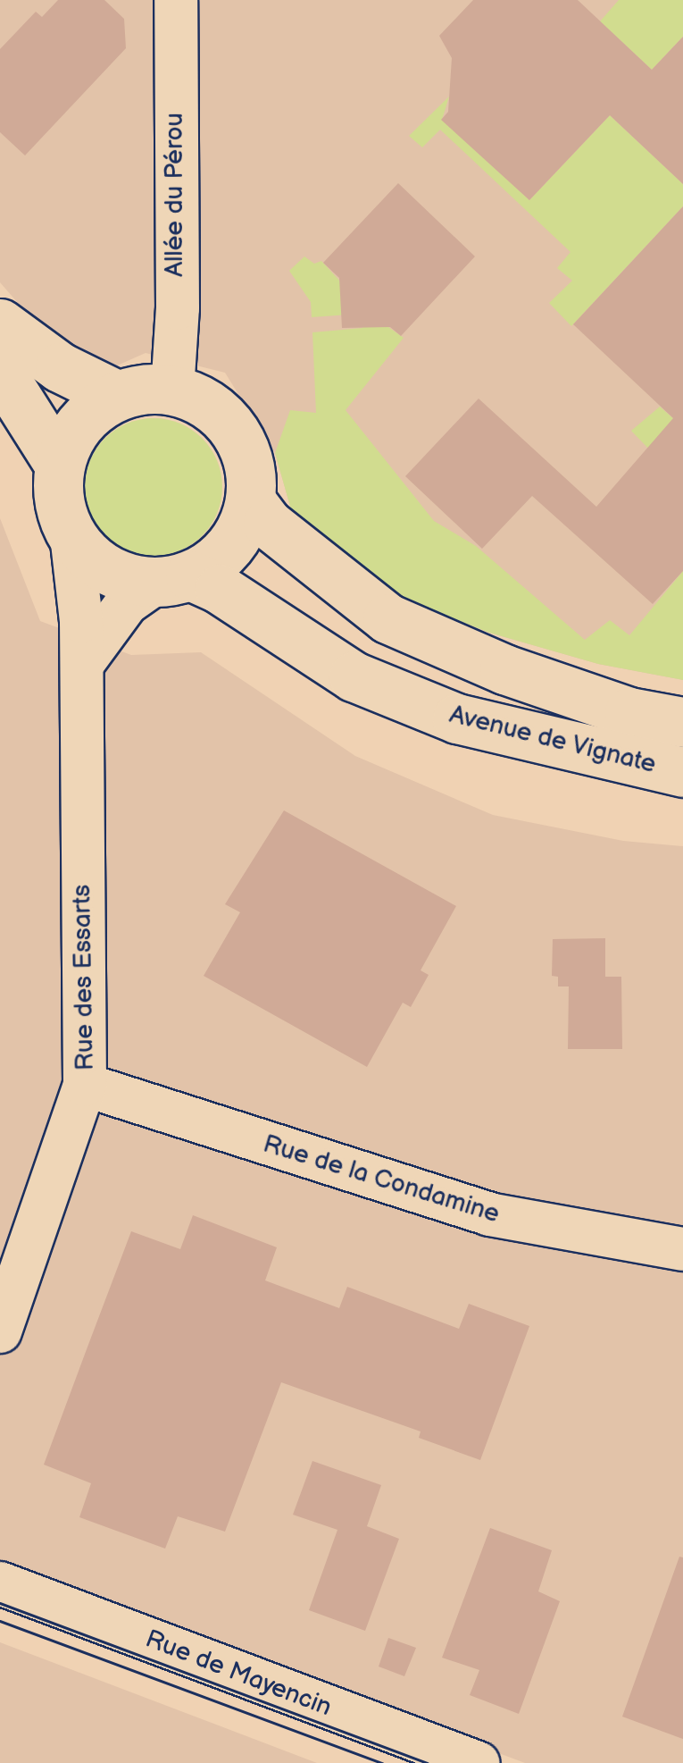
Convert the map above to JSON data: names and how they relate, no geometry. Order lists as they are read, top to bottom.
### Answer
{
  "streets": {
    "street": [
      "Allée du Pérou",
      "Avenue de Vignate",
      "Rue des Essarts",
      "Rue de la Condamine",
      "Rue de Mayencin"
    ]
  },
  "crossings": [
    ["Allée du Pérou", "Avenue de Vignate"],
    ["Allée du Pérou", "Rue des Essarts"],
    ["Avenue de Vignate", "Rue des Essarts"],
    ["Rue des Essarts", "Rue de la Condamine"]
  ]
}
